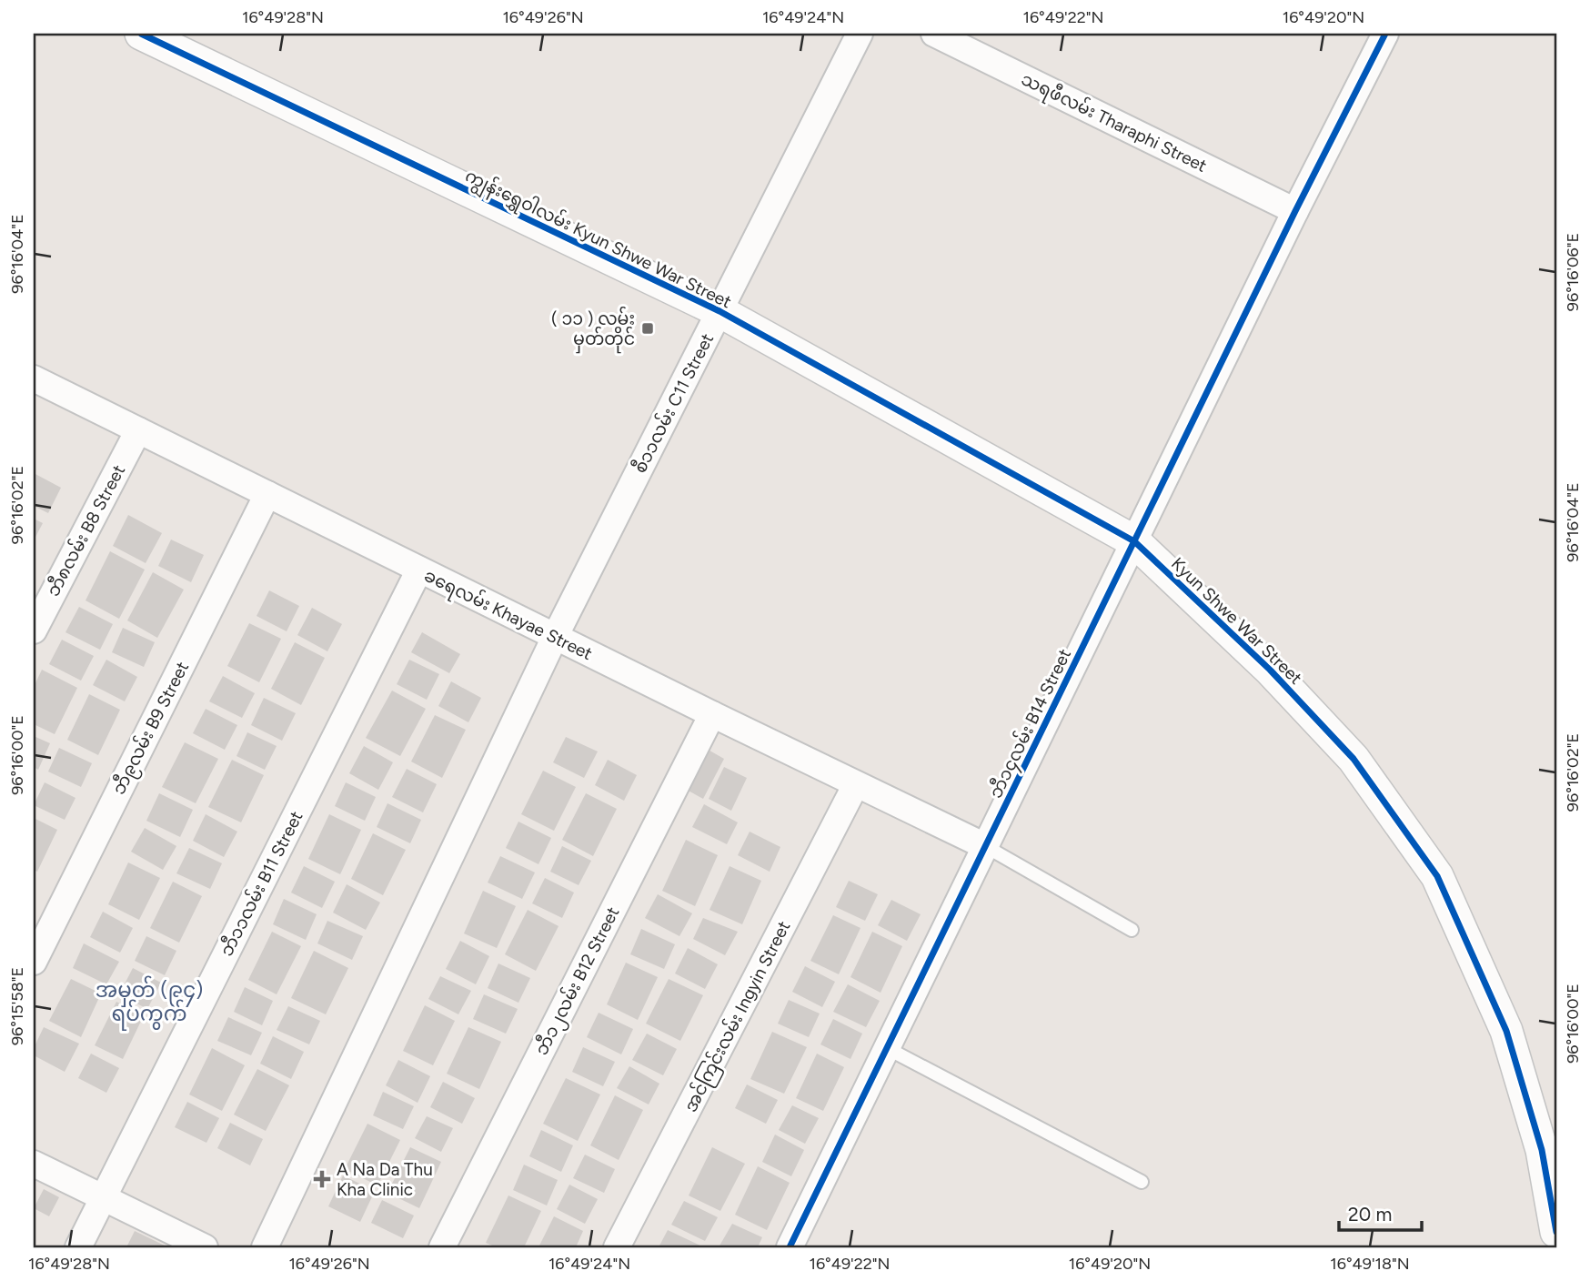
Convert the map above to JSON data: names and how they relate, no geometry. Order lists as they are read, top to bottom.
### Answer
{
  "streets": {
    "street": [
      "သရဖီလမ်း Tharaphi Street",
      "ကျွန်းရွှေဝါလမ်း Kyun Shwe War Street",
      "စီ၁၁လမ်း C11 Street",
      "ဘီ၈လမ်း B8 Street",
      "ခရေလမ်း Khayae Street",
      "Kyun Shwe War Street",
      "ဘီ၁၄လမ်း B14 Street",
      "ဘီ၉လမ်း B9 Street",
      "ဘီ၁၁လမ်း B11 Street",
      "ဘီ၁၂လမ်း B12 Street",
      "အင်ကြင်းလမ်း Ingyin Street"
    ]
  },
  "crossings": [
    ["သရဖီလမ်း Tharaphi Street", "ဘီ၁၄လမ်း B14 Street"],
    ["ကျွန်းရွှေဝါလမ်း Kyun Shwe War Street", "စီ၁၁လမ်း C11 Street"],
    ["ကျွန်းရွှေဝါလမ်း Kyun Shwe War Street", "Kyun Shwe War Street"],
    ["ကျွန်းရွှေဝါလမ်း Kyun Shwe War Street", "ဘီ၁၄လမ်း B14 Street"],
    ["စီ၁၁လမ်း C11 Street", "ခရေလမ်း Khayae Street"],
    ["ဘီ၈လမ်း B8 Street", "ခရေလမ်း Khayae Street"],
    ["ခရေလမ်း Khayae Street", "ဘီ၁၄လမ်း B14 Street"],
    ["ခရေလမ်း Khayae Street", "ဘီ၉လမ်း B9 Street"],
    ["ခရေလမ်း Khayae Street", "ဘီ၁၁လမ်း B11 Street"],
    ["ခရေလမ်း Khayae Street", "ဘီ၁၂လမ်း B12 Street"],
    ["ခရေလမ်း Khayae Street", "အင်ကြင်းလမ်း Ingyin Street"],
    ["Kyun Shwe War Street", "ဘီ၁၄လမ်း B14 Street"]
  ],
  "districts": ["အမှတ် (၉၄) ရပ်ကွက်"],
  "places": {
    "transit": ["( ၁၁ ) လမ်း မှတ်တိုင်"],
    "health": ["A Na Da Thu Kha Clinic"]
  },
  "scale_bar": "20 m",
  "coordinates": [
    "16°49'28\"N",
    "16°49'26\"N",
    "16°49'24\"N",
    "16°49'22\"N",
    "16°49'20\"N",
    "96°16'04\"E",
    "96°16'06\"E",
    "96°16'02\"E",
    "96°16'00\"E",
    "96°15'58\"E",
    "16°49'18\"N"
  ]
}
